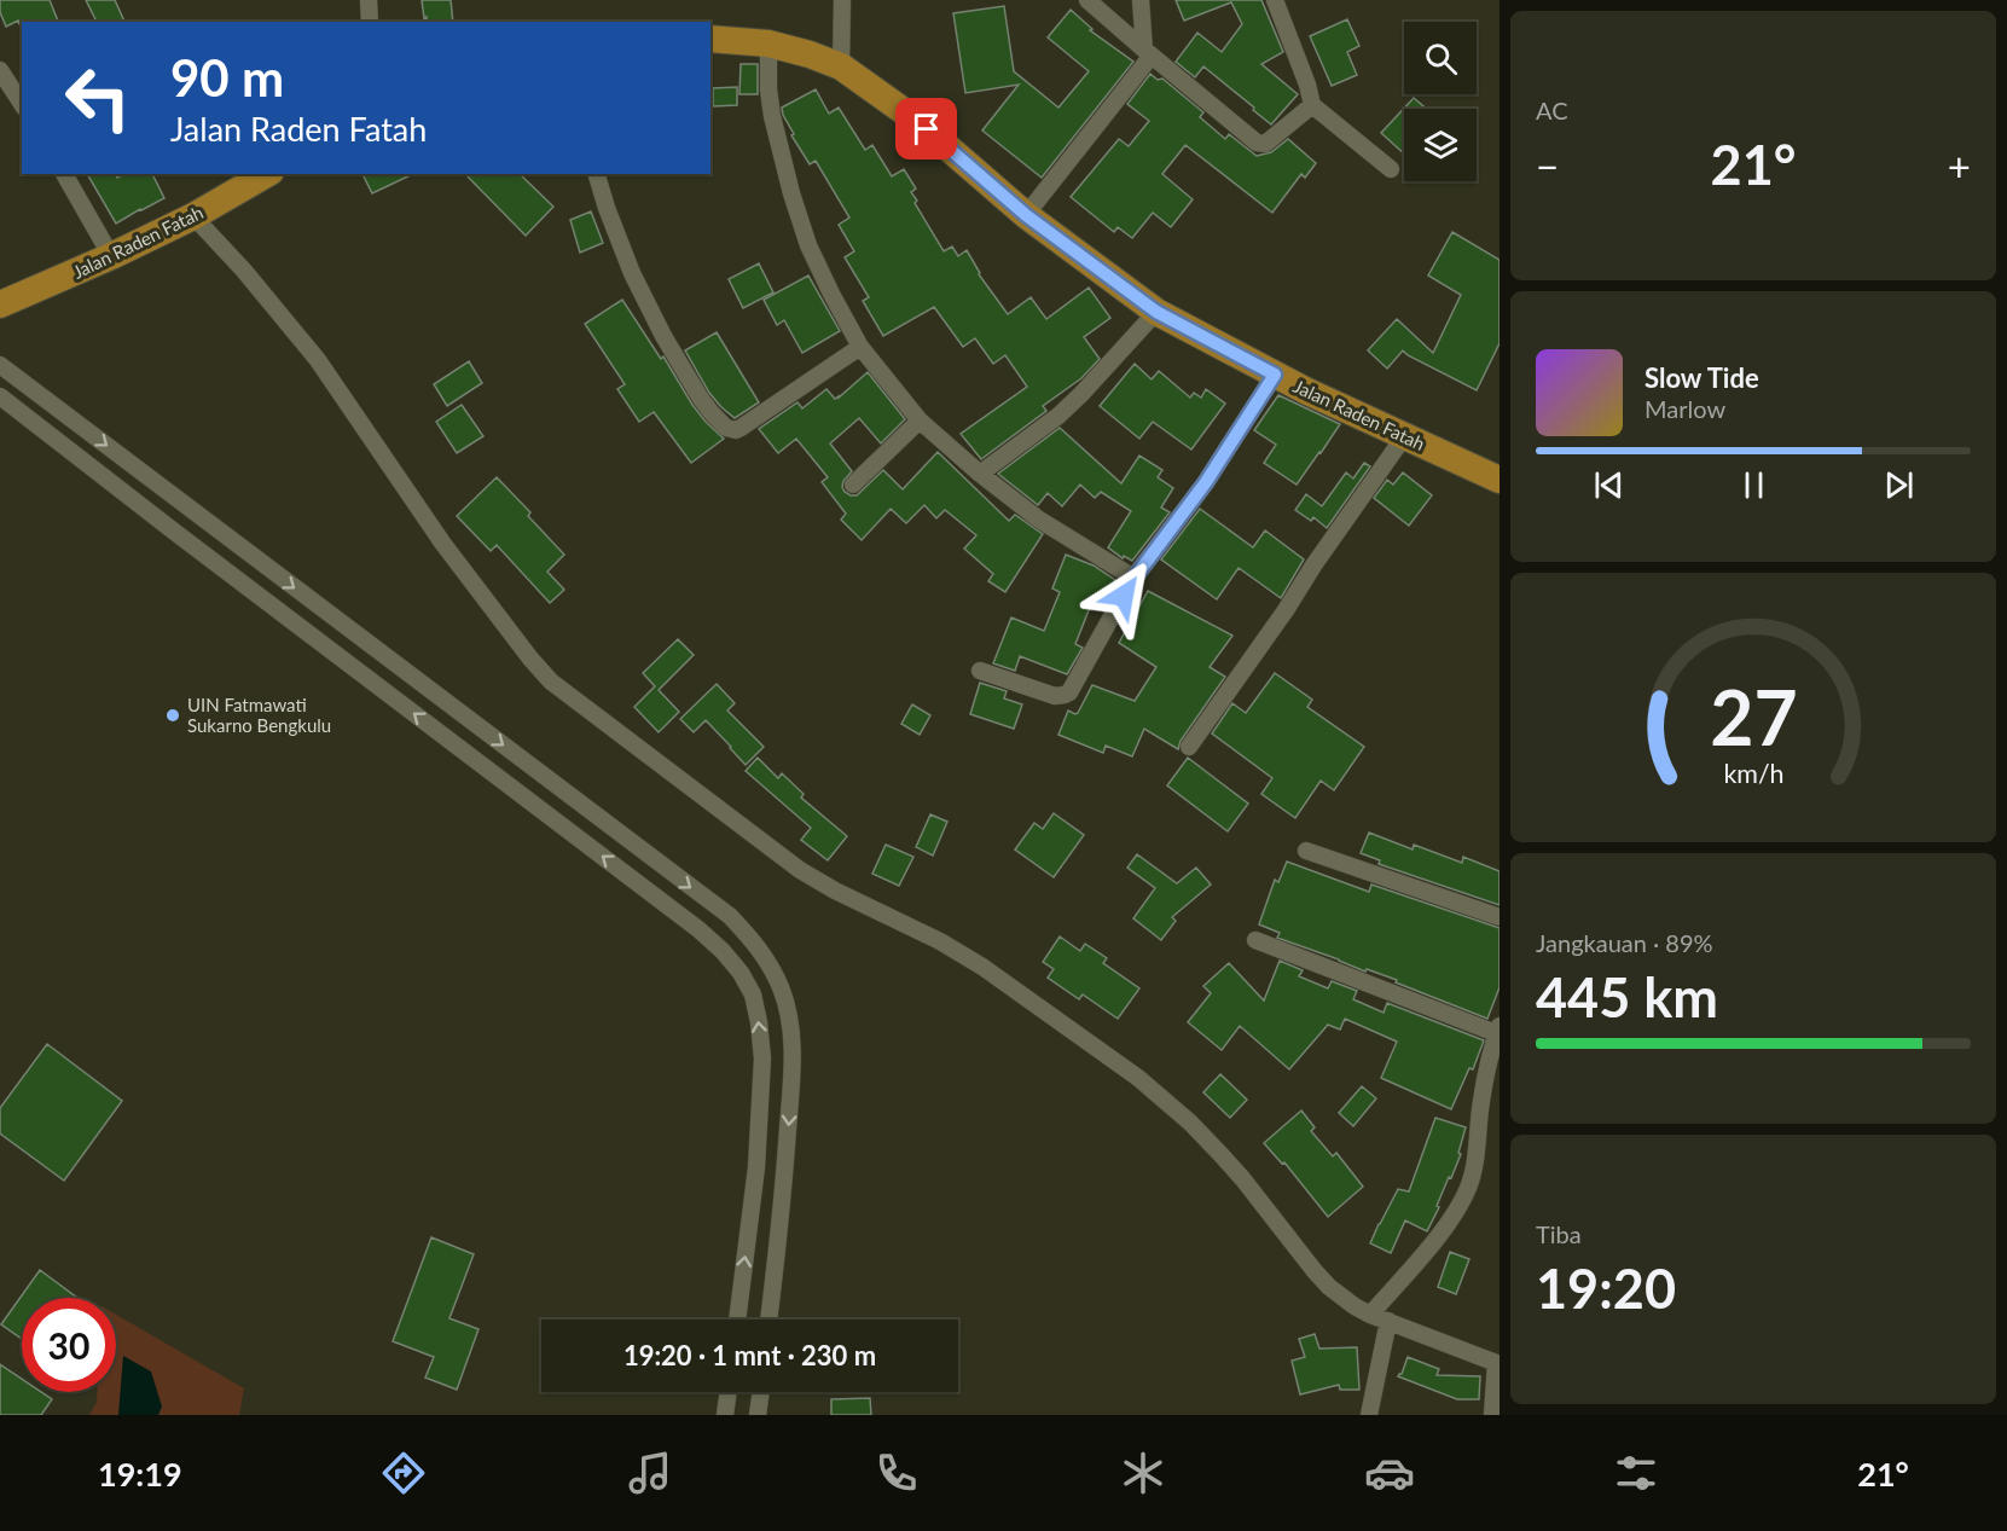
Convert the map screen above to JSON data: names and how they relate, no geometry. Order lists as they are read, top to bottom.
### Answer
{
  "streets": {
    "highway": ["Jalan Raden Fatah"]
  },
  "places": ["UIN Fatmawati Sukarno Bengkulu"],
  "page": {
    "tile": [
      "AC",
      ["Jangkauan · 89%", "445 km"],
      ["Tiba", "19:20"]
    ],
    "turn": ["90 m", "Jalan Raden Fatah"],
    "heat": ["−", "21°", "+"],
    "song": ["Slow Tide", "Marlow"],
    "limit": "30",
    "trip": "19:20 · 1 mnt · 230 m",
    "tabs": ["19:19", "21°"],
    "gauge": ["27", "km/h"]
  }
}
